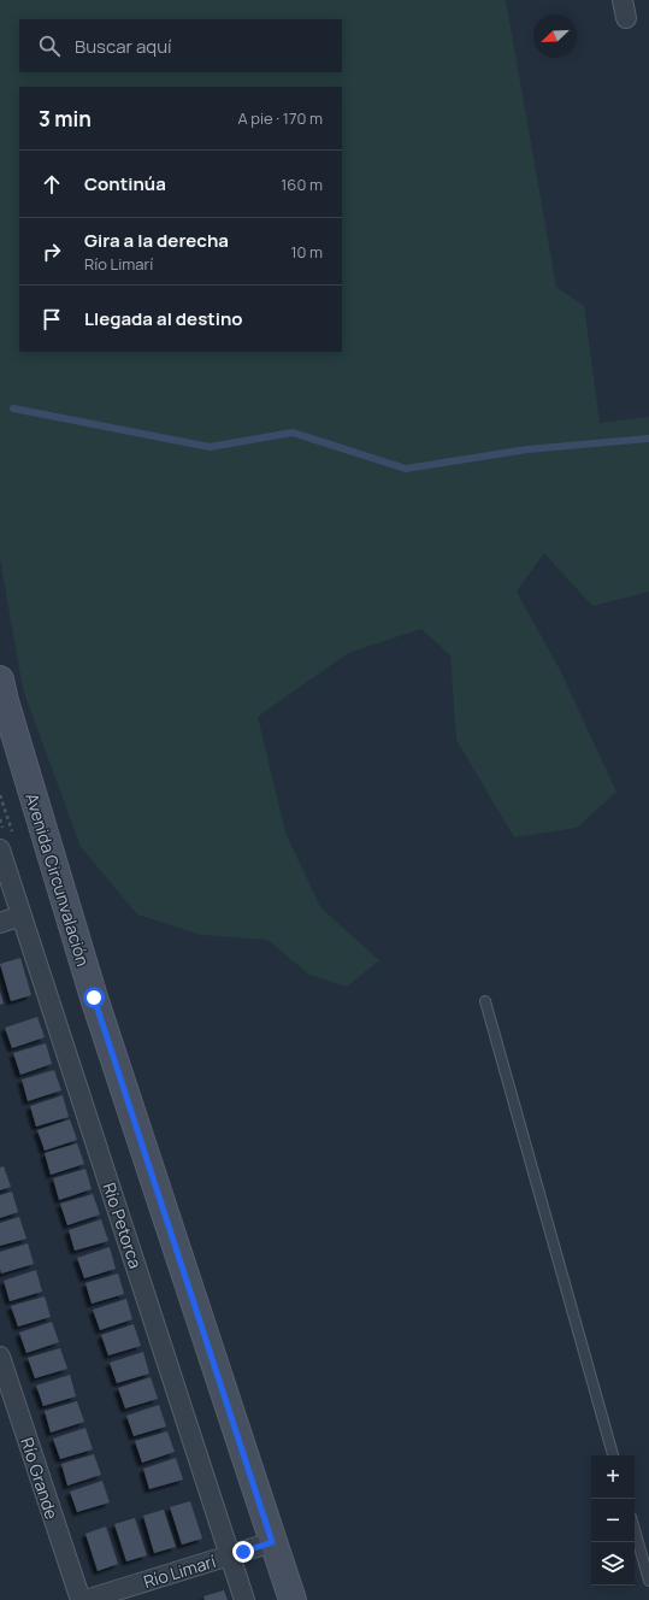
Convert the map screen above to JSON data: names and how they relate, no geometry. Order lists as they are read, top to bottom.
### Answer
{
  "streets": {
    "main road": ["Avenida Circunvalación"],
    "street": ["Río Petorca", "Río Grande", "Río Limarí"]
  },
  "crossings": [
    ["Avenida Circunvalación", "Río Limarí"],
    ["Río Petorca", "Río Limarí"]
  ],
  "north": "bottom left",
  "page": {
    "search": "Buscar aquí",
    "heading": ["3 min", "A pie · 170 m"],
    "list": [
      ["Continúa", "160 m"],
      ["Gira a la derecha", "Río Limarí", "10 m"],
      "Llegada al destino"
    ],
    "map_buttons": ["+", "−"]
  }
}
